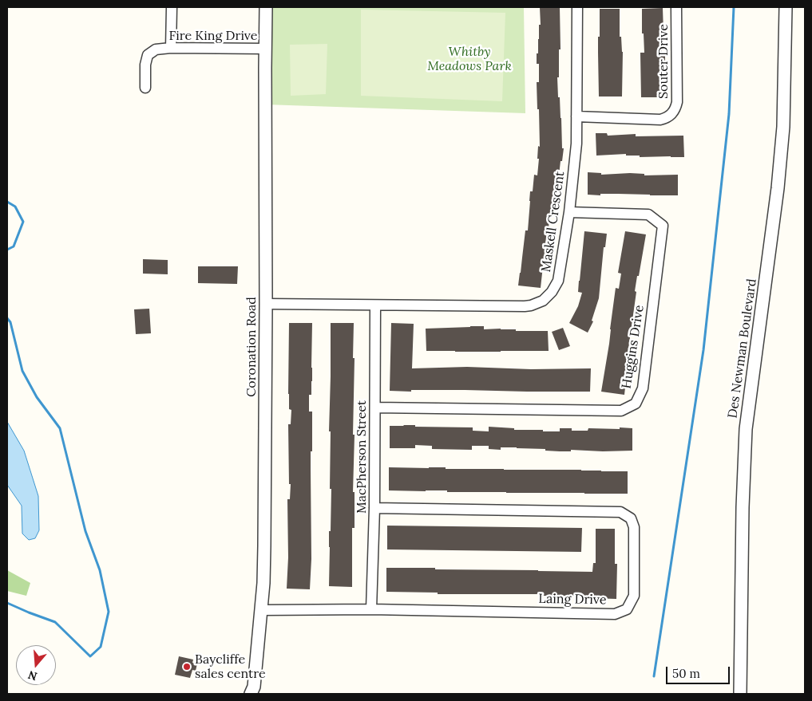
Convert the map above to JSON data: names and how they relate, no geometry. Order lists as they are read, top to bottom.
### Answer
{
  "streets": {
    "street": [
      "Fire King Drive",
      "Souter Drive",
      "Maskell Crescent",
      "Coronation Road",
      "Huggins Drive",
      "Des Newman Boulevard",
      "MacPherson Street",
      "Laing Drive"
    ]
  },
  "crossings": [
    ["Fire King Drive", "Coronation Road"],
    ["Souter Drive", "Maskell Crescent"],
    ["Maskell Crescent", "Coronation Road"],
    ["Maskell Crescent", "Huggins Drive"],
    ["Maskell Crescent", "MacPherson Street"],
    ["Coronation Road", "Laing Drive"],
    ["Huggins Drive", "MacPherson Street"],
    ["MacPherson Street", "Laing Drive"]
  ],
  "parks": ["Whitby Meadows Park"],
  "places": ["Baycliffe sales centre"],
  "scale_bar": "50 m",
  "north": "bottom"
}
